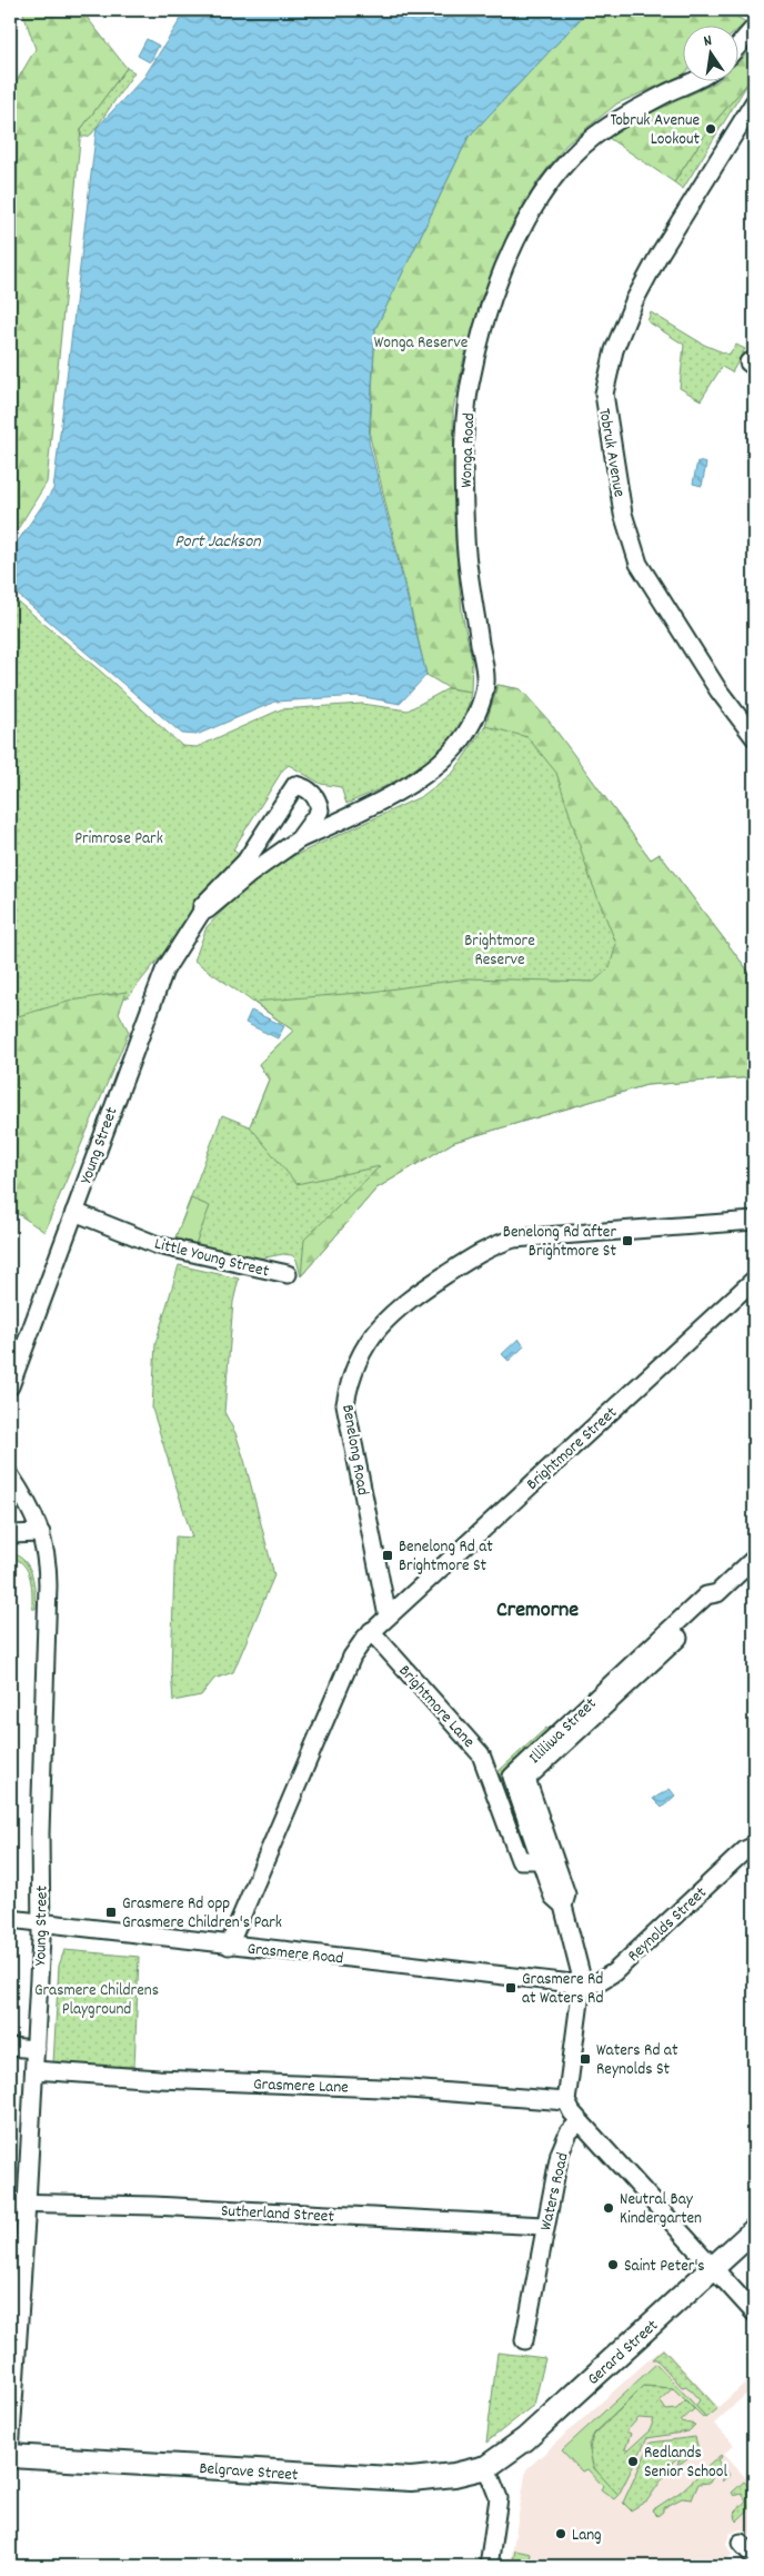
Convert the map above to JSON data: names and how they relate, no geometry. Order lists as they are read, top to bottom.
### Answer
{
  "streets": {
    "main road": ["Gerard Street", "Belgrave Street"],
    "street": [
      "Wonga Road",
      "Tobruk Avenue",
      "Young Street",
      "Little Young Street",
      "Brightmore Street",
      "Benelong Road",
      "Brightmore Lane",
      "Illiliwa Street",
      "Reynolds Street",
      "Grasmere Road",
      "Grasmere Lane",
      "Waters Road",
      "Sutherland Street"
    ]
  },
  "crossings": [
    ["Wonga Road", "Young Street"],
    ["Young Street", "Little Young Street"],
    ["Young Street", "Grasmere Road"],
    ["Young Street", "Grasmere Lane"],
    ["Young Street", "Sutherland Street"],
    ["Young Street", "Belgrave Street"],
    ["Brightmore Street", "Benelong Road"],
    ["Brightmore Lane", "Illiliwa Street"],
    ["Illiliwa Street", "Reynolds Street"],
    ["Illiliwa Street", "Grasmere Road"],
    ["Reynolds Street", "Grasmere Road"],
    ["Waters Road", "Sutherland Street"],
    ["Gerard Street", "Belgrave Street"]
  ],
  "districts": ["Cremorne"],
  "water": ["Port Jackson"],
  "parks": [
    "Wonga Reserve",
    "Primrose Park",
    "Brightmore Reserve",
    "Grasmere Childrens Playground"
  ],
  "places": {
    "other": [
      "Tobruk Avenue Lookout",
      "Neutral Bay Kindergarten",
      "Saint Peter's",
      "Redlands Senior School",
      "Lang"
    ],
    "transit": [
      "Benelong Rd after Brightmore St",
      "Benelong Rd at Brightmore St",
      "Grasmere Rd opp Grasmere Children's Park",
      "Grasmere Rd at Waters Rd",
      "Waters Rd at Reynolds St"
    ]
  },
  "north": "top"
}
